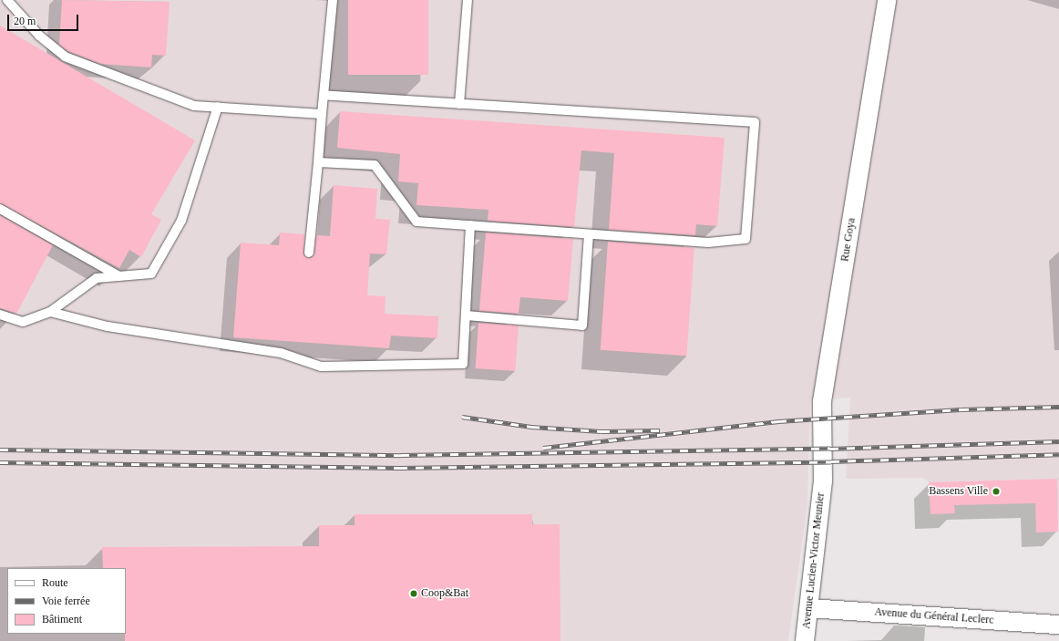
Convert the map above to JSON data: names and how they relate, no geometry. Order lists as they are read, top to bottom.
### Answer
{
  "streets": {
    "street": ["Rue Goya", "Avenue Lucien-Victor Meunier", "Avenue du Général Leclerc"]
  },
  "crossings": [
    ["Rue Goya", "Avenue Lucien-Victor Meunier"],
    ["Avenue Lucien-Victor Meunier", "Avenue du Général Leclerc"]
  ],
  "places": ["Bassens Ville", "Coop&Bat"],
  "legend": ["Route", "Voie ferrée", "Bâtiment"],
  "scale_bar": "20 m"
}
